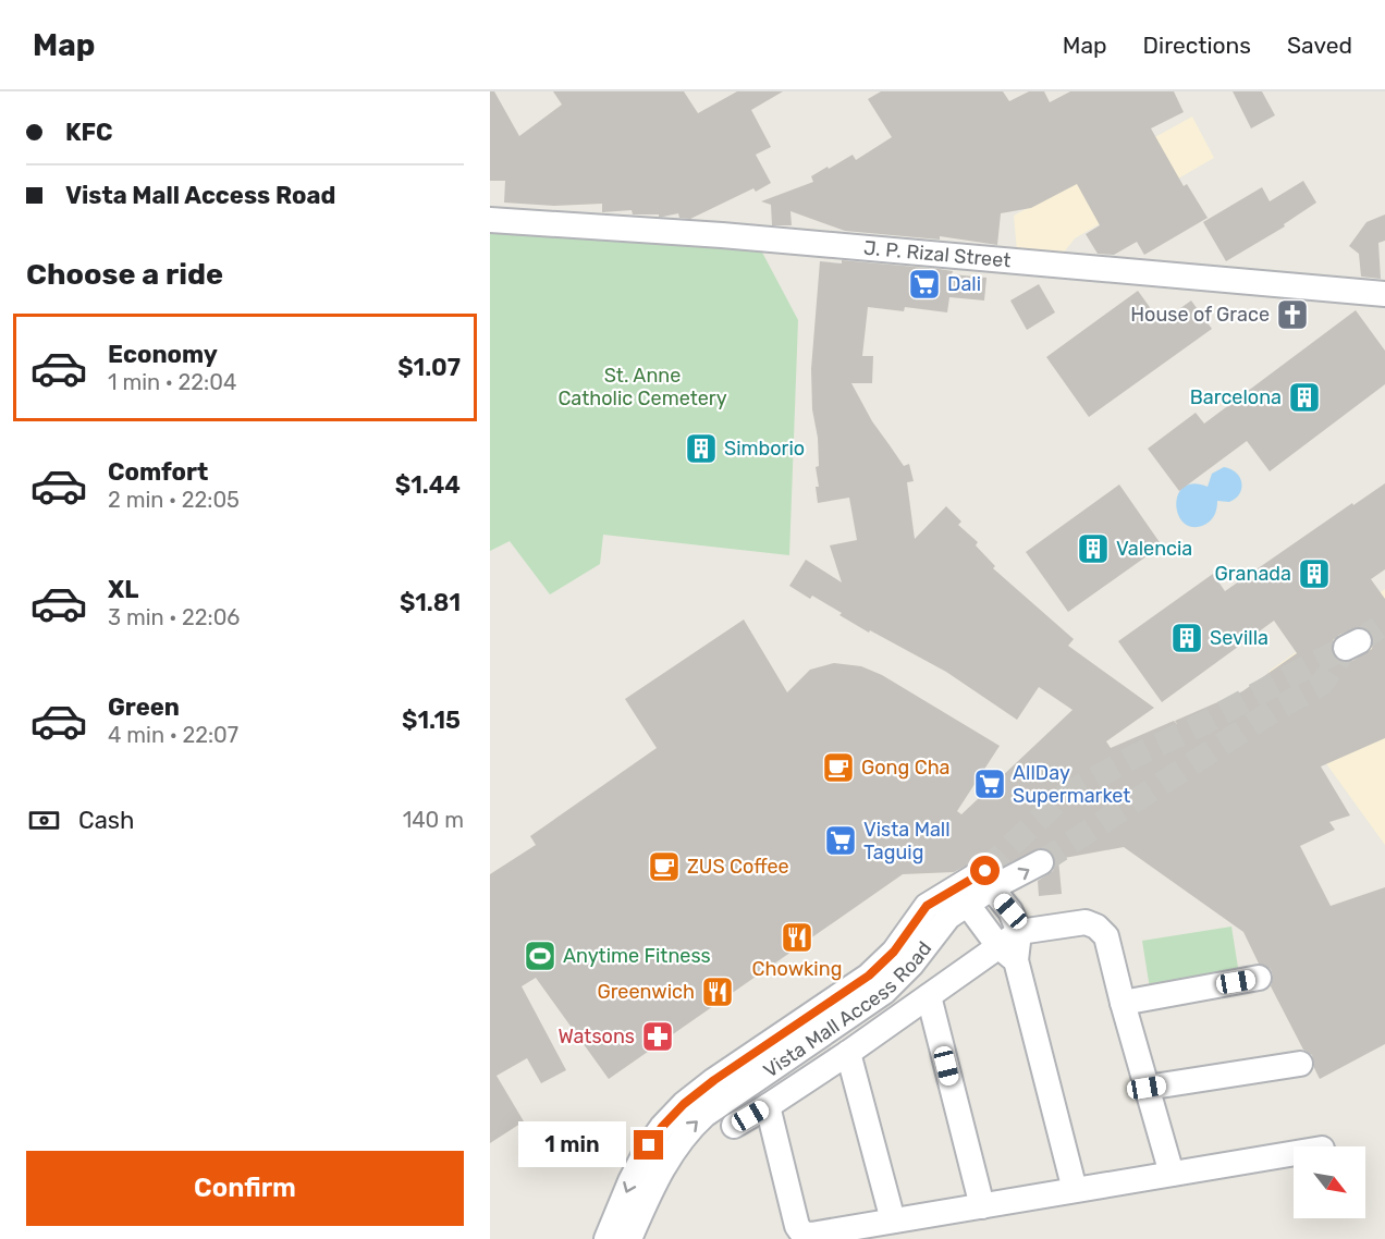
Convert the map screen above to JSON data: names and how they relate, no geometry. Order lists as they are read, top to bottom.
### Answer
{
  "streets": {
    "street": ["J. P. Rizal Street", "Vista Mall Access Road"]
  },
  "parks": ["St. Anne Catholic Cemetery"],
  "places": {
    "supermarket": ["Dali", "AllDay Supermarket", "Vista Mall Taguig"],
    "church": ["House of Grace"],
    "building": [
      "Barcelona",
      "Simborio",
      "Valencia",
      "Granada",
      "Sevilla"
    ],
    "cafe": ["Gong Cha", "ZUS Coffee"],
    "restaurant": ["Chowking", "Greenwich"],
    "sports": ["Anytime Fitness"],
    "pharmacy": ["Watsons"]
  },
  "north": "bottom right",
  "page": {
    "header": "Map",
    "nav": ["Map", "Directions", "Saved"],
    "banner": ["KFC", "Vista Mall Access Road"],
    "heading": "Choose a ride",
    "list": [
      {
        "name": "Economy",
        "note": "1 min · 22:04",
        "value": "$1.07"
      },
      {
        "name": "Comfort",
        "note": "2 min · 22:05",
        "value": "$1.44"
      },
      {
        "name": "XL",
        "note": "3 min · 22:06",
        "value": "$1.81"
      },
      {
        "name": "Green",
        "note": "4 min · 22:07",
        "value": "$1.15"
      }
    ],
    "pay": ["Cash", "140 m"],
    "bubble": "1 min",
    "buttons": "Confirm"
  }
}
